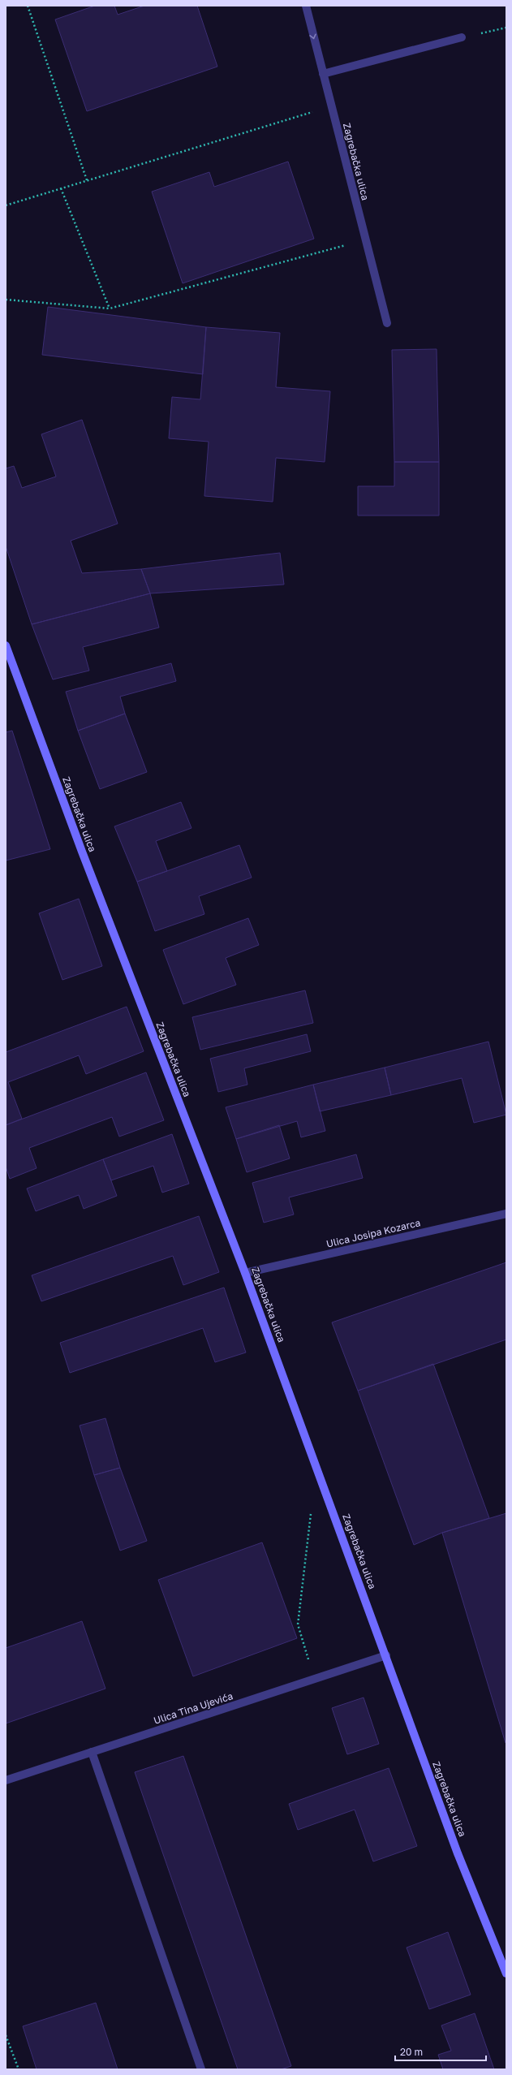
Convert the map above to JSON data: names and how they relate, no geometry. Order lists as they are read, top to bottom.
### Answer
{
  "streets": {
    "street": ["Zagrebačka ulica", "Ulica Josipa Kozarca", "Ulica Tina Ujevića"]
  },
  "crossings": [
    ["Zagrebačka ulica", "Ulica Josipa Kozarca"],
    ["Zagrebačka ulica", "Ulica Tina Ujevića"]
  ],
  "scale_bar": "20 m"
}
